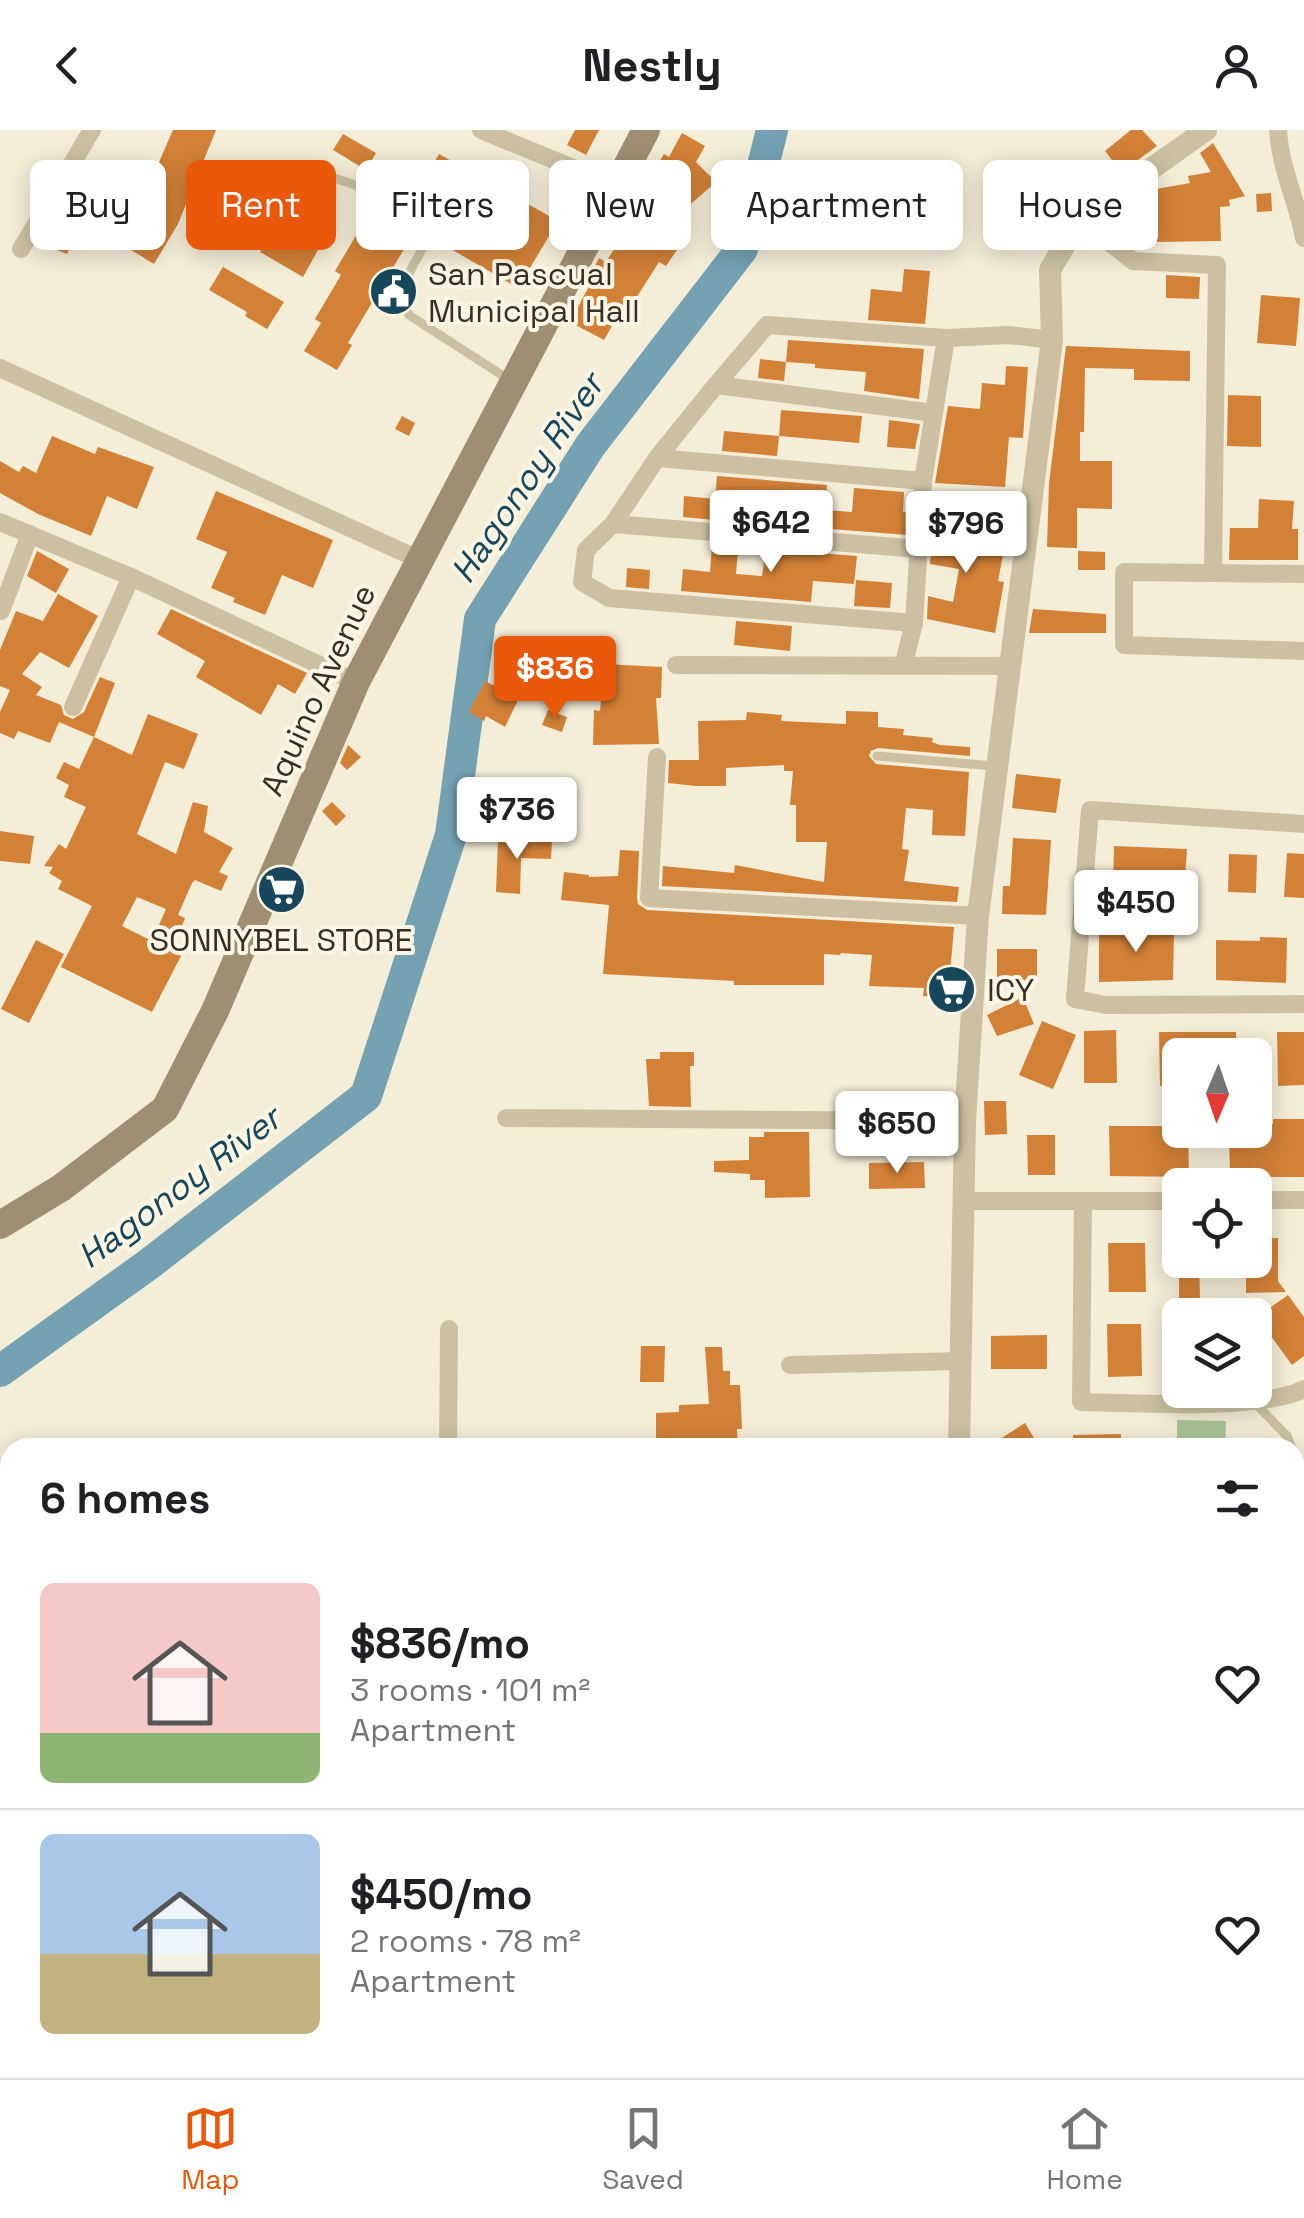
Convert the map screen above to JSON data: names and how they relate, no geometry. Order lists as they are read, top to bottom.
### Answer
{
  "streets": {
    "main road": ["Aquino Avenue"]
  },
  "water": ["Hagonoy River"],
  "places": {
    "public building": ["San Pascual Municipal Hall"],
    "supermarket": ["SONNYBEL STORE", "ICY"]
  },
  "north": "bottom",
  "page": {
    "header": "Nestly",
    "chip": [
      "Buy",
      "Rent",
      "Filters",
      "New",
      "Apartment",
      "House"
    ],
    "price": [
      "$642",
      "$796",
      "$836",
      "$736",
      "$450",
      "$650"
    ],
    "heading": "6 homes",
    "list": [
      {
        "name": "$836/mo",
        "note": "3 rooms · 101 m² · Apartment"
      },
      {
        "name": "$450/mo",
        "note": "2 rooms · 78 m² · Apartment"
      }
    ],
    "tabs": ["Map", "Saved", "Home"]
  }
}
